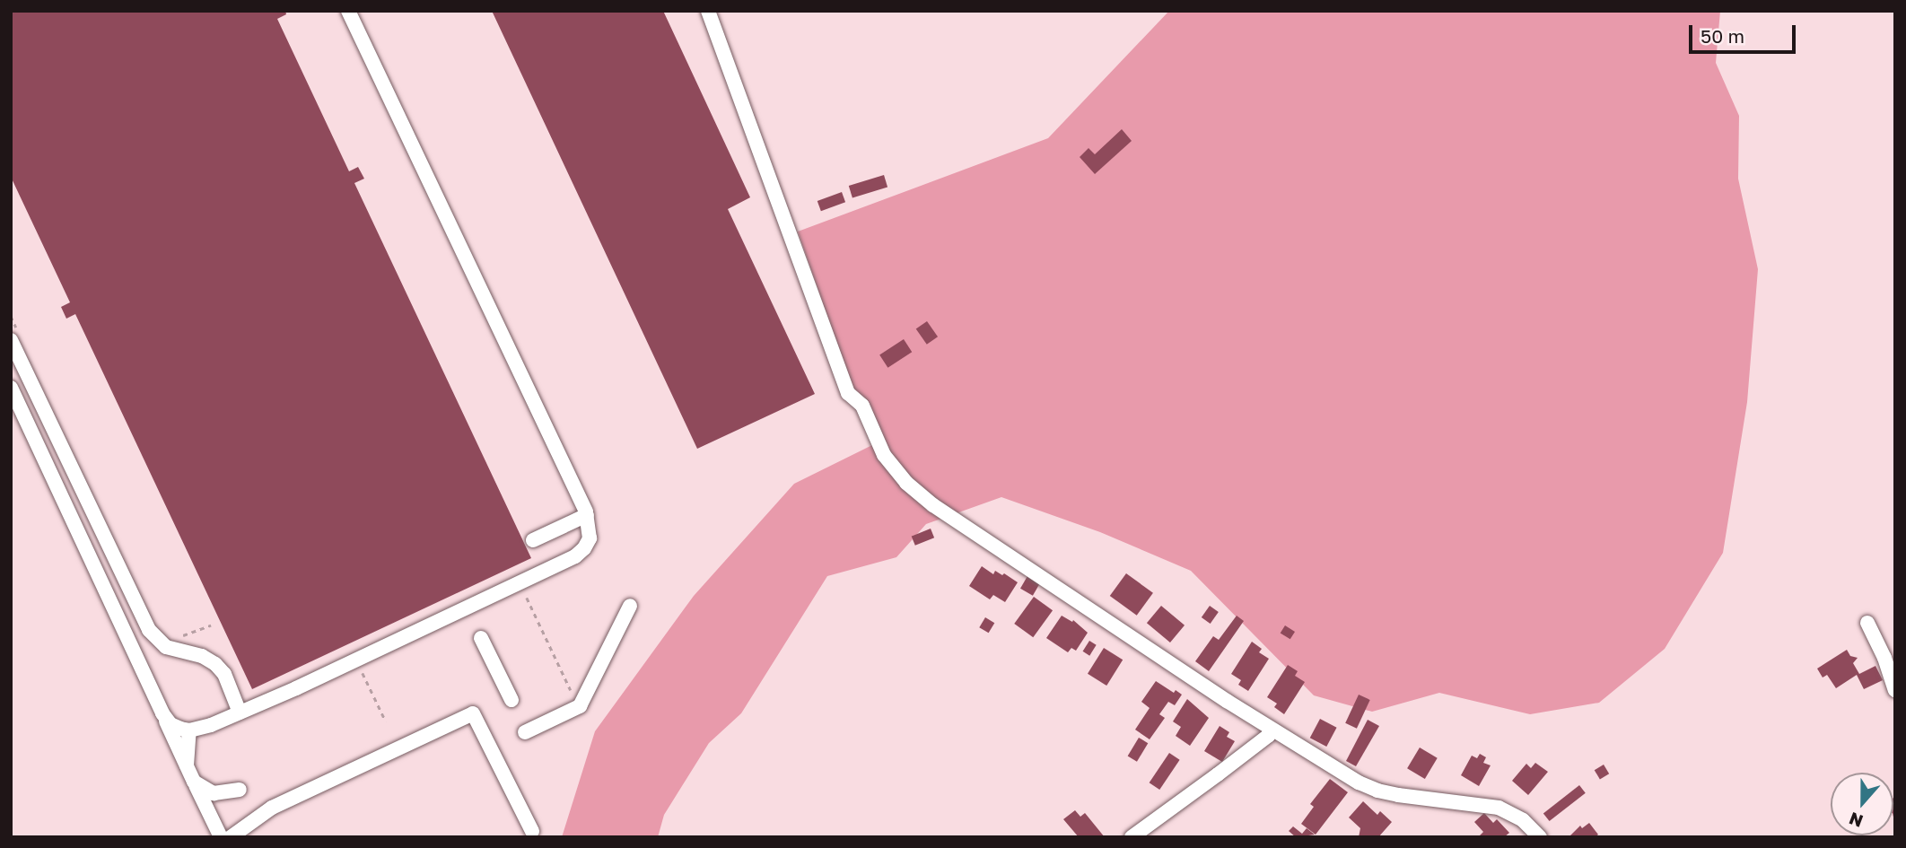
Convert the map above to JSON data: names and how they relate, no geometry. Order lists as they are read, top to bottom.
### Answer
{
  "scale_bar": "50 m",
  "north": "bottom"
}
